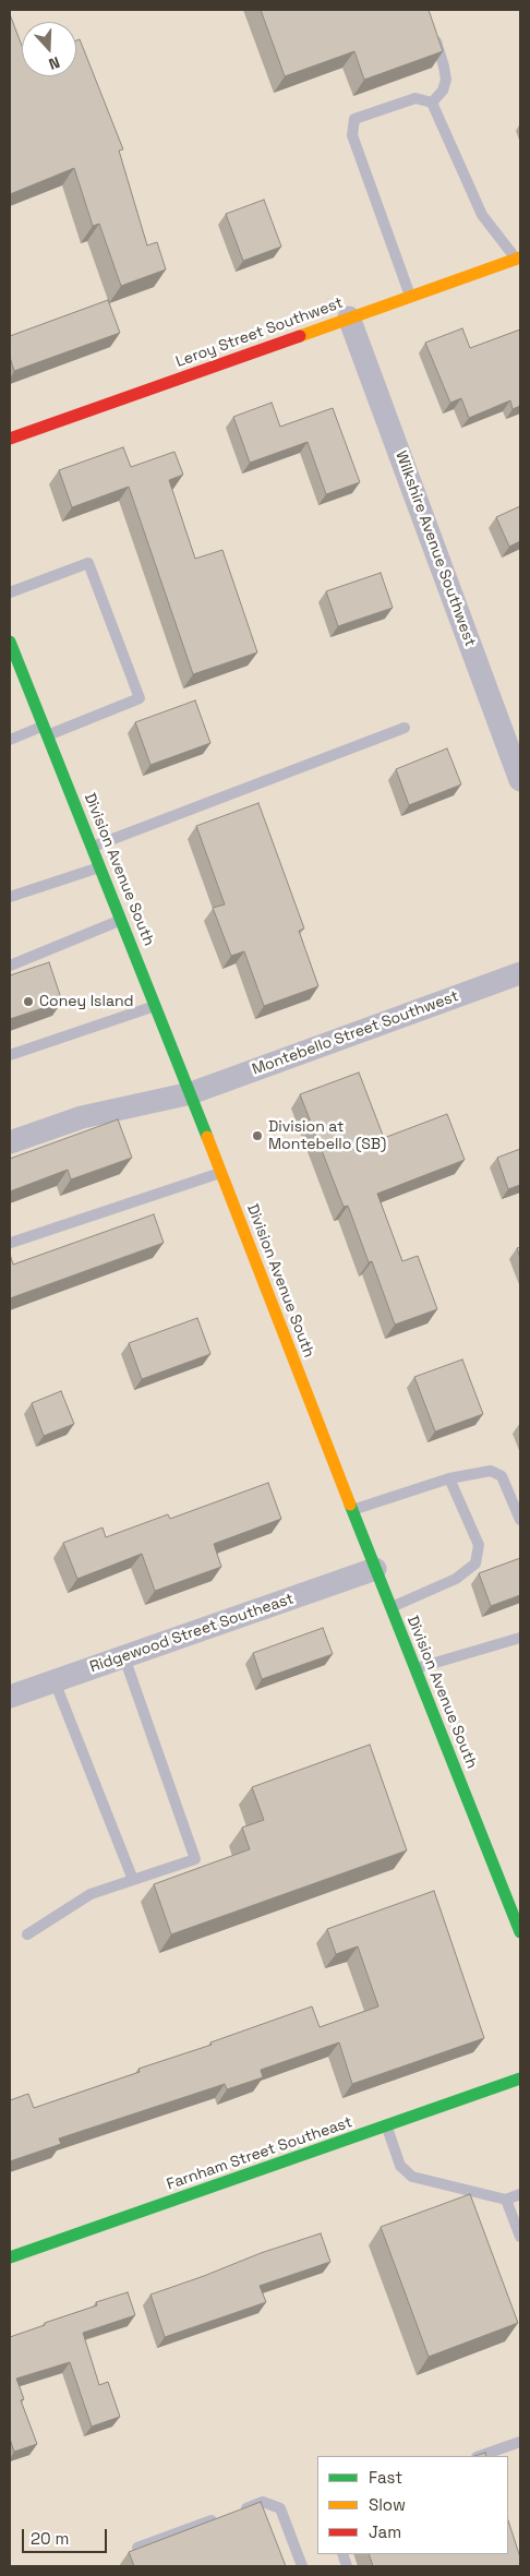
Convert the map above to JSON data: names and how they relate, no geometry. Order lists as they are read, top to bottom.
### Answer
{
  "streets": {
    "main road": ["Leroy Street Southwest", "Division Avenue South", "Farnham Street Southeast"],
    "street": ["Wilkshire Avenue Southwest", "Montebello Street Southwest", "Ridgewood Street Southeast"]
  },
  "crossings": [
    ["Leroy Street Southwest", "Wilkshire Avenue Southwest"],
    ["Division Avenue South", "Montebello Street Southwest"],
    ["Division Avenue South", "Ridgewood Street Southeast"]
  ],
  "places": ["Coney Island", "Division at Montebello (SB)"],
  "legend": ["Fast", "Slow", "Jam"],
  "scale_bar": "20 m",
  "north": "bottom"
}
